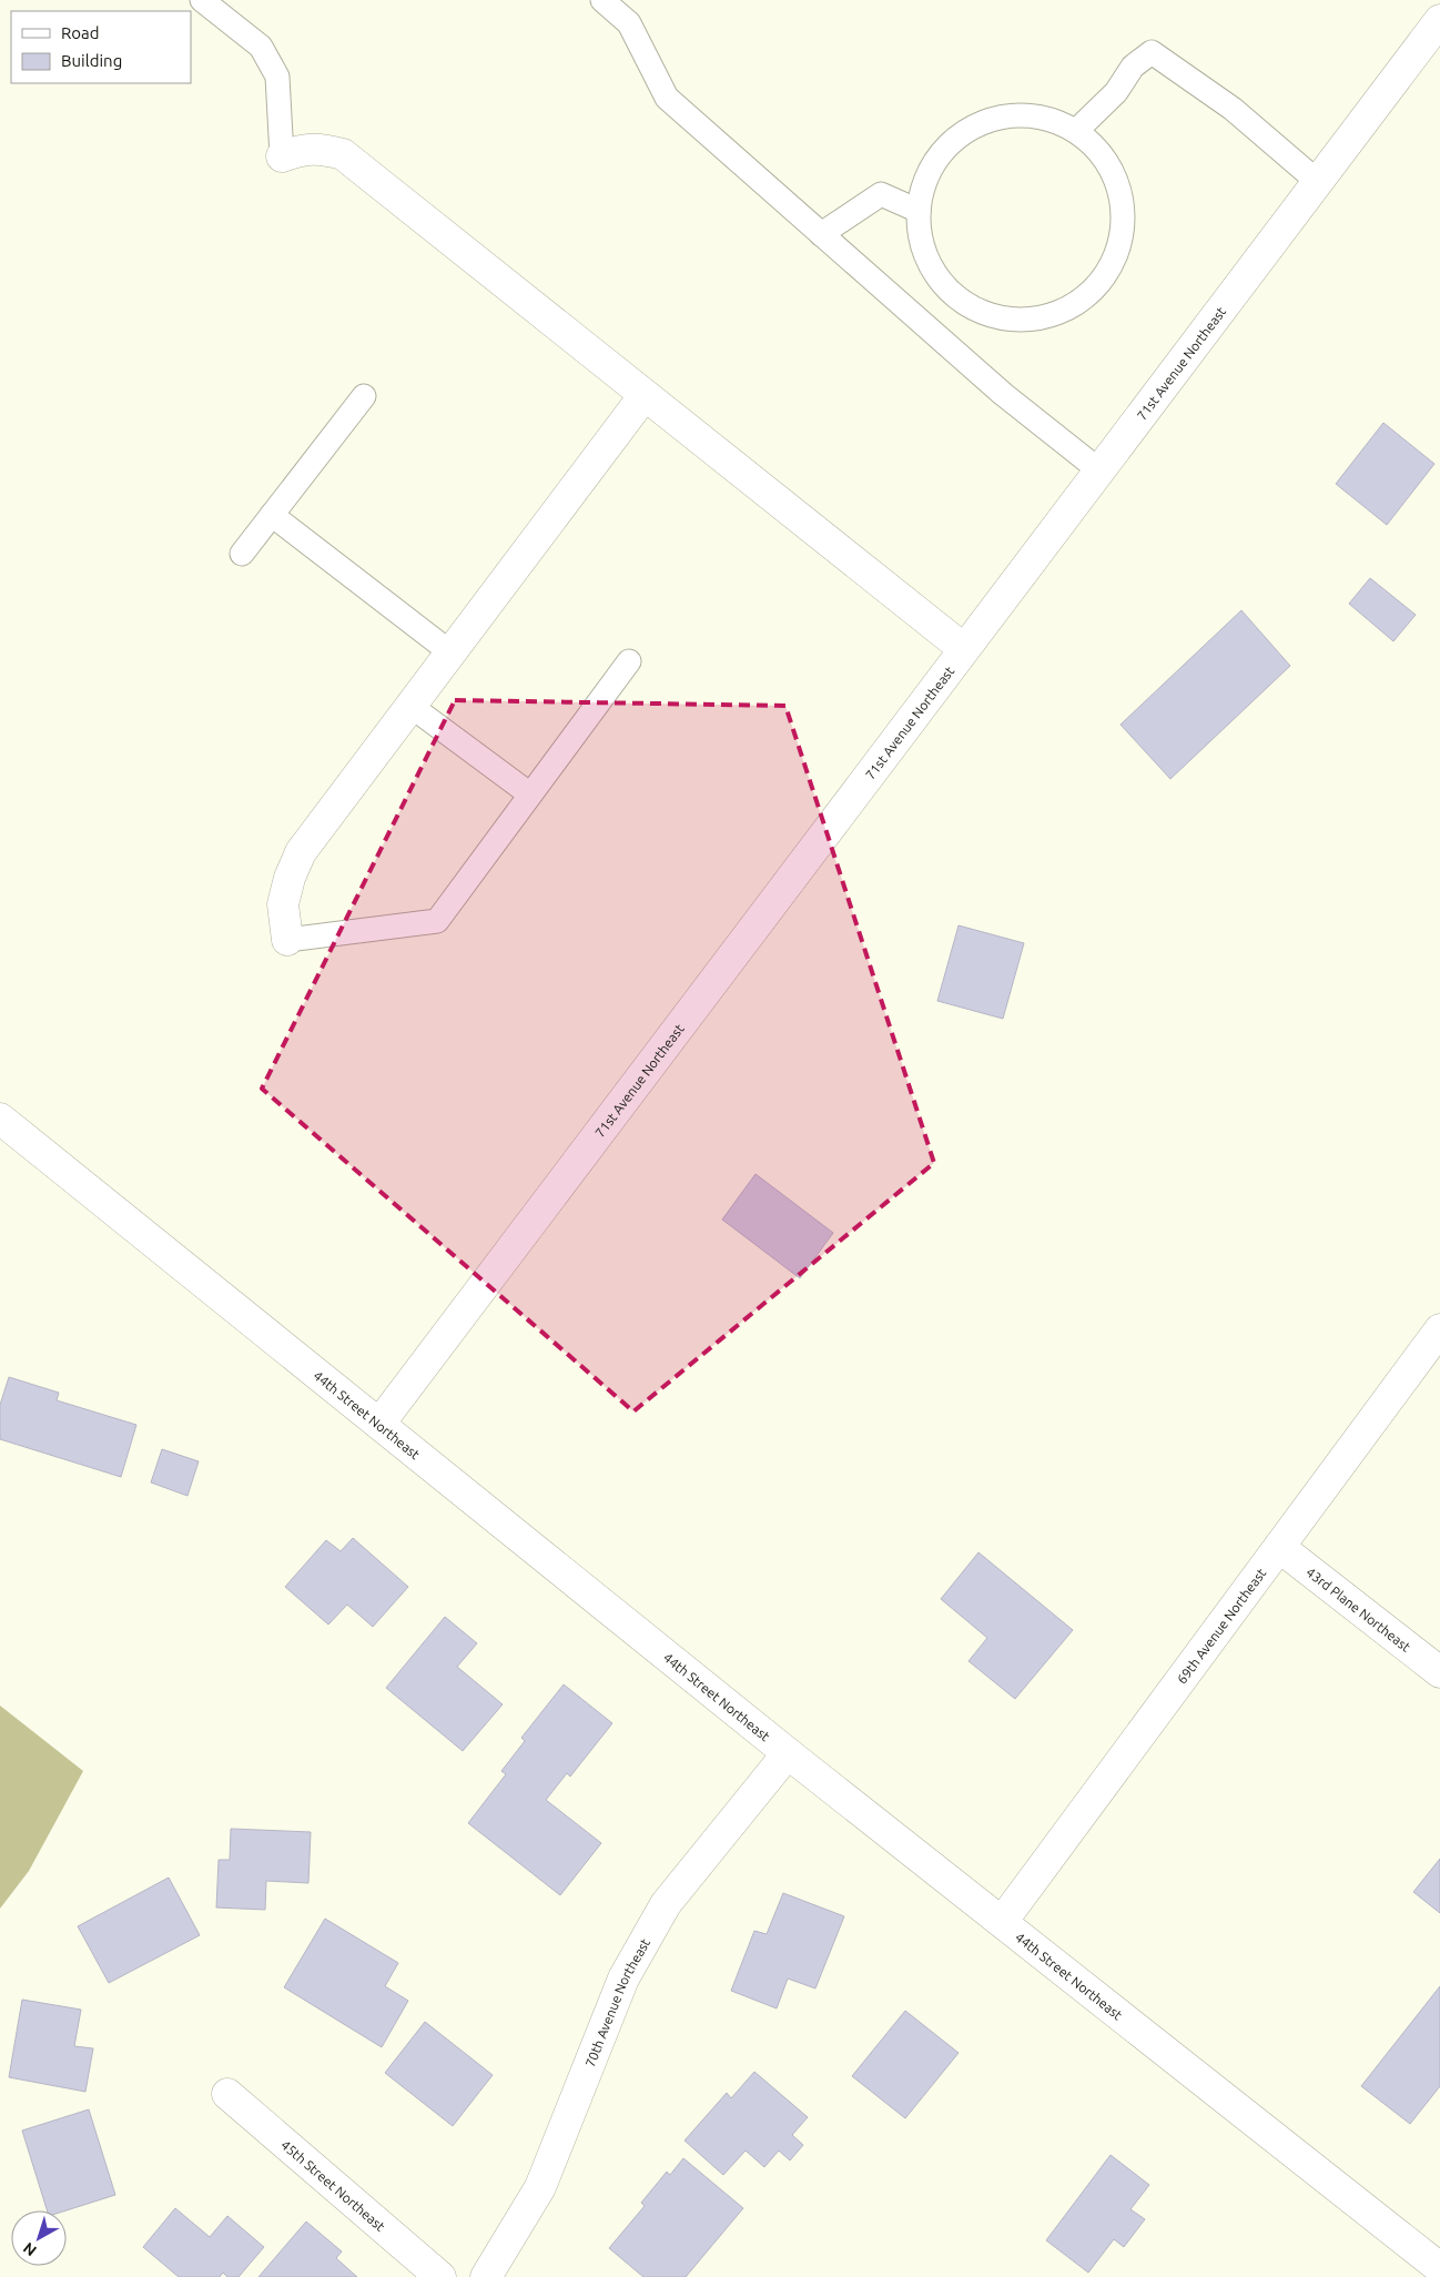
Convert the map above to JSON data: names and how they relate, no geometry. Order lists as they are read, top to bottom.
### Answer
{
  "streets": {
    "street": [
      "71st Avenue Northeast",
      "44th Street Northeast",
      "43rd Plane Northeast",
      "69th Avenue Northeast",
      "70th Avenue Northeast",
      "45th Street Northeast"
    ]
  },
  "crossings": [
    ["71st Avenue Northeast", "44th Street Northeast"],
    ["44th Street Northeast", "69th Avenue Northeast"],
    ["44th Street Northeast", "70th Avenue Northeast"],
    ["43rd Plane Northeast", "69th Avenue Northeast"]
  ],
  "legend": ["Road", "Building"],
  "north": "bottom left"
}
